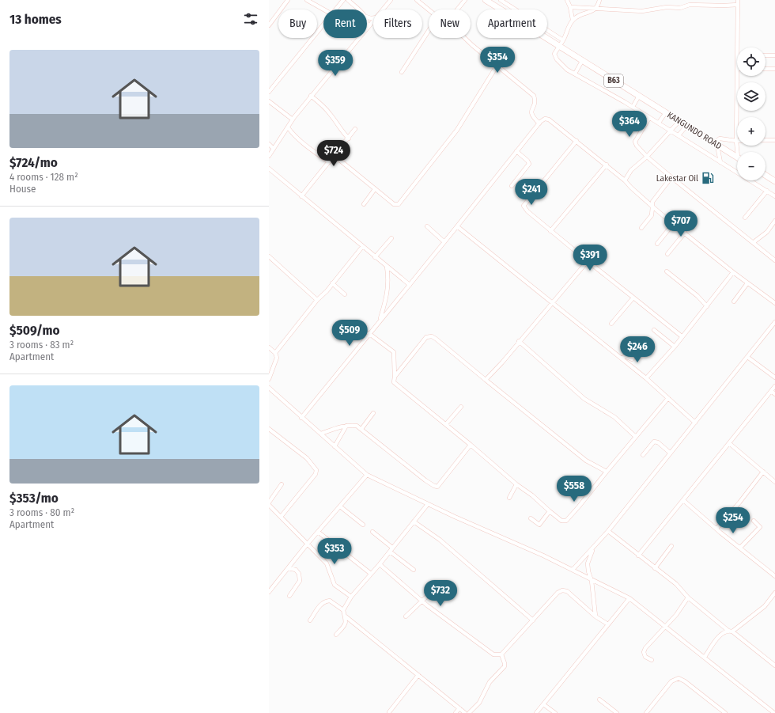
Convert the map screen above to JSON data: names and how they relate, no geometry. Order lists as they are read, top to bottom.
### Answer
{
  "streets": {
    "highway": ["B63", "KANGUNDO ROAD"]
  },
  "places": {
    "fuel station": ["Lakestar Oil"]
  },
  "page": {
    "heading": "13 homes",
    "chip": [
      "Buy",
      "Rent",
      "Filters",
      "New",
      "Apartment"
    ],
    "list": [
      {
        "name": "$724/mo",
        "note": "4 rooms · 128 m² · House"
      },
      {
        "name": "$509/mo",
        "note": "3 rooms · 83 m² · Apartment"
      },
      {
        "name": "$353/mo",
        "note": "3 rooms · 80 m² · Apartment"
      }
    ],
    "price": [
      "$354",
      "$359",
      "$364",
      "$724",
      "$241",
      "$707",
      "$391",
      "$509",
      "$246",
      "$558",
      "$254",
      "$353",
      "$732"
    ],
    "map_buttons": ["+", "−"]
  }
}
